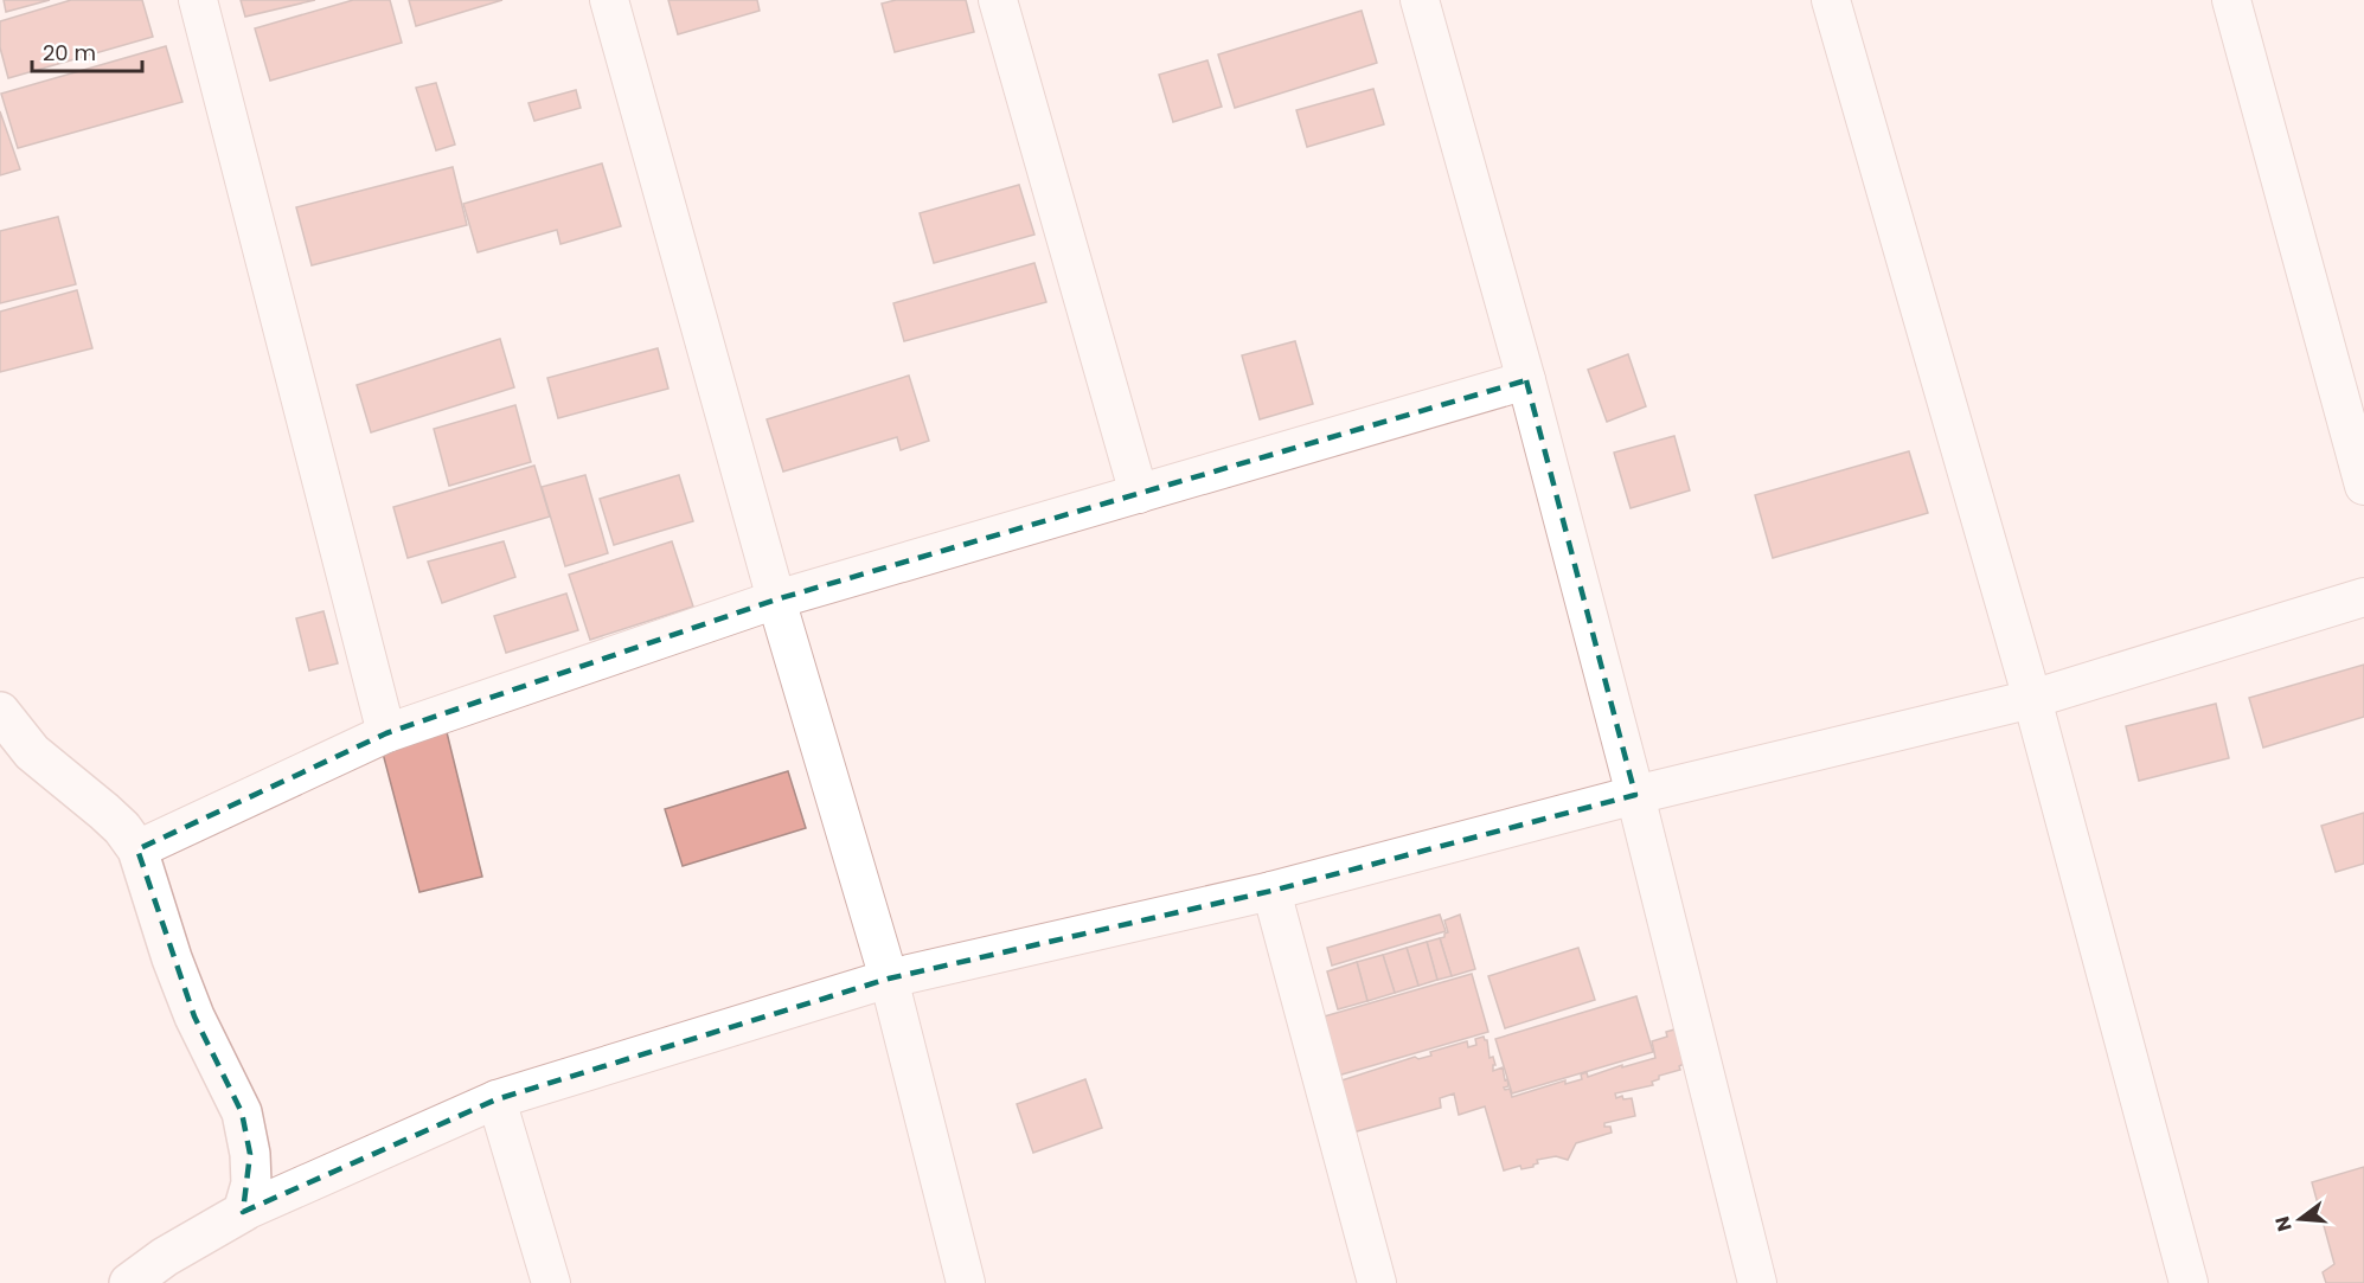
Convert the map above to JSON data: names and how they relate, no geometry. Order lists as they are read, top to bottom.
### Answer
{
  "scale_bar": "20 m",
  "north": "left"
}
